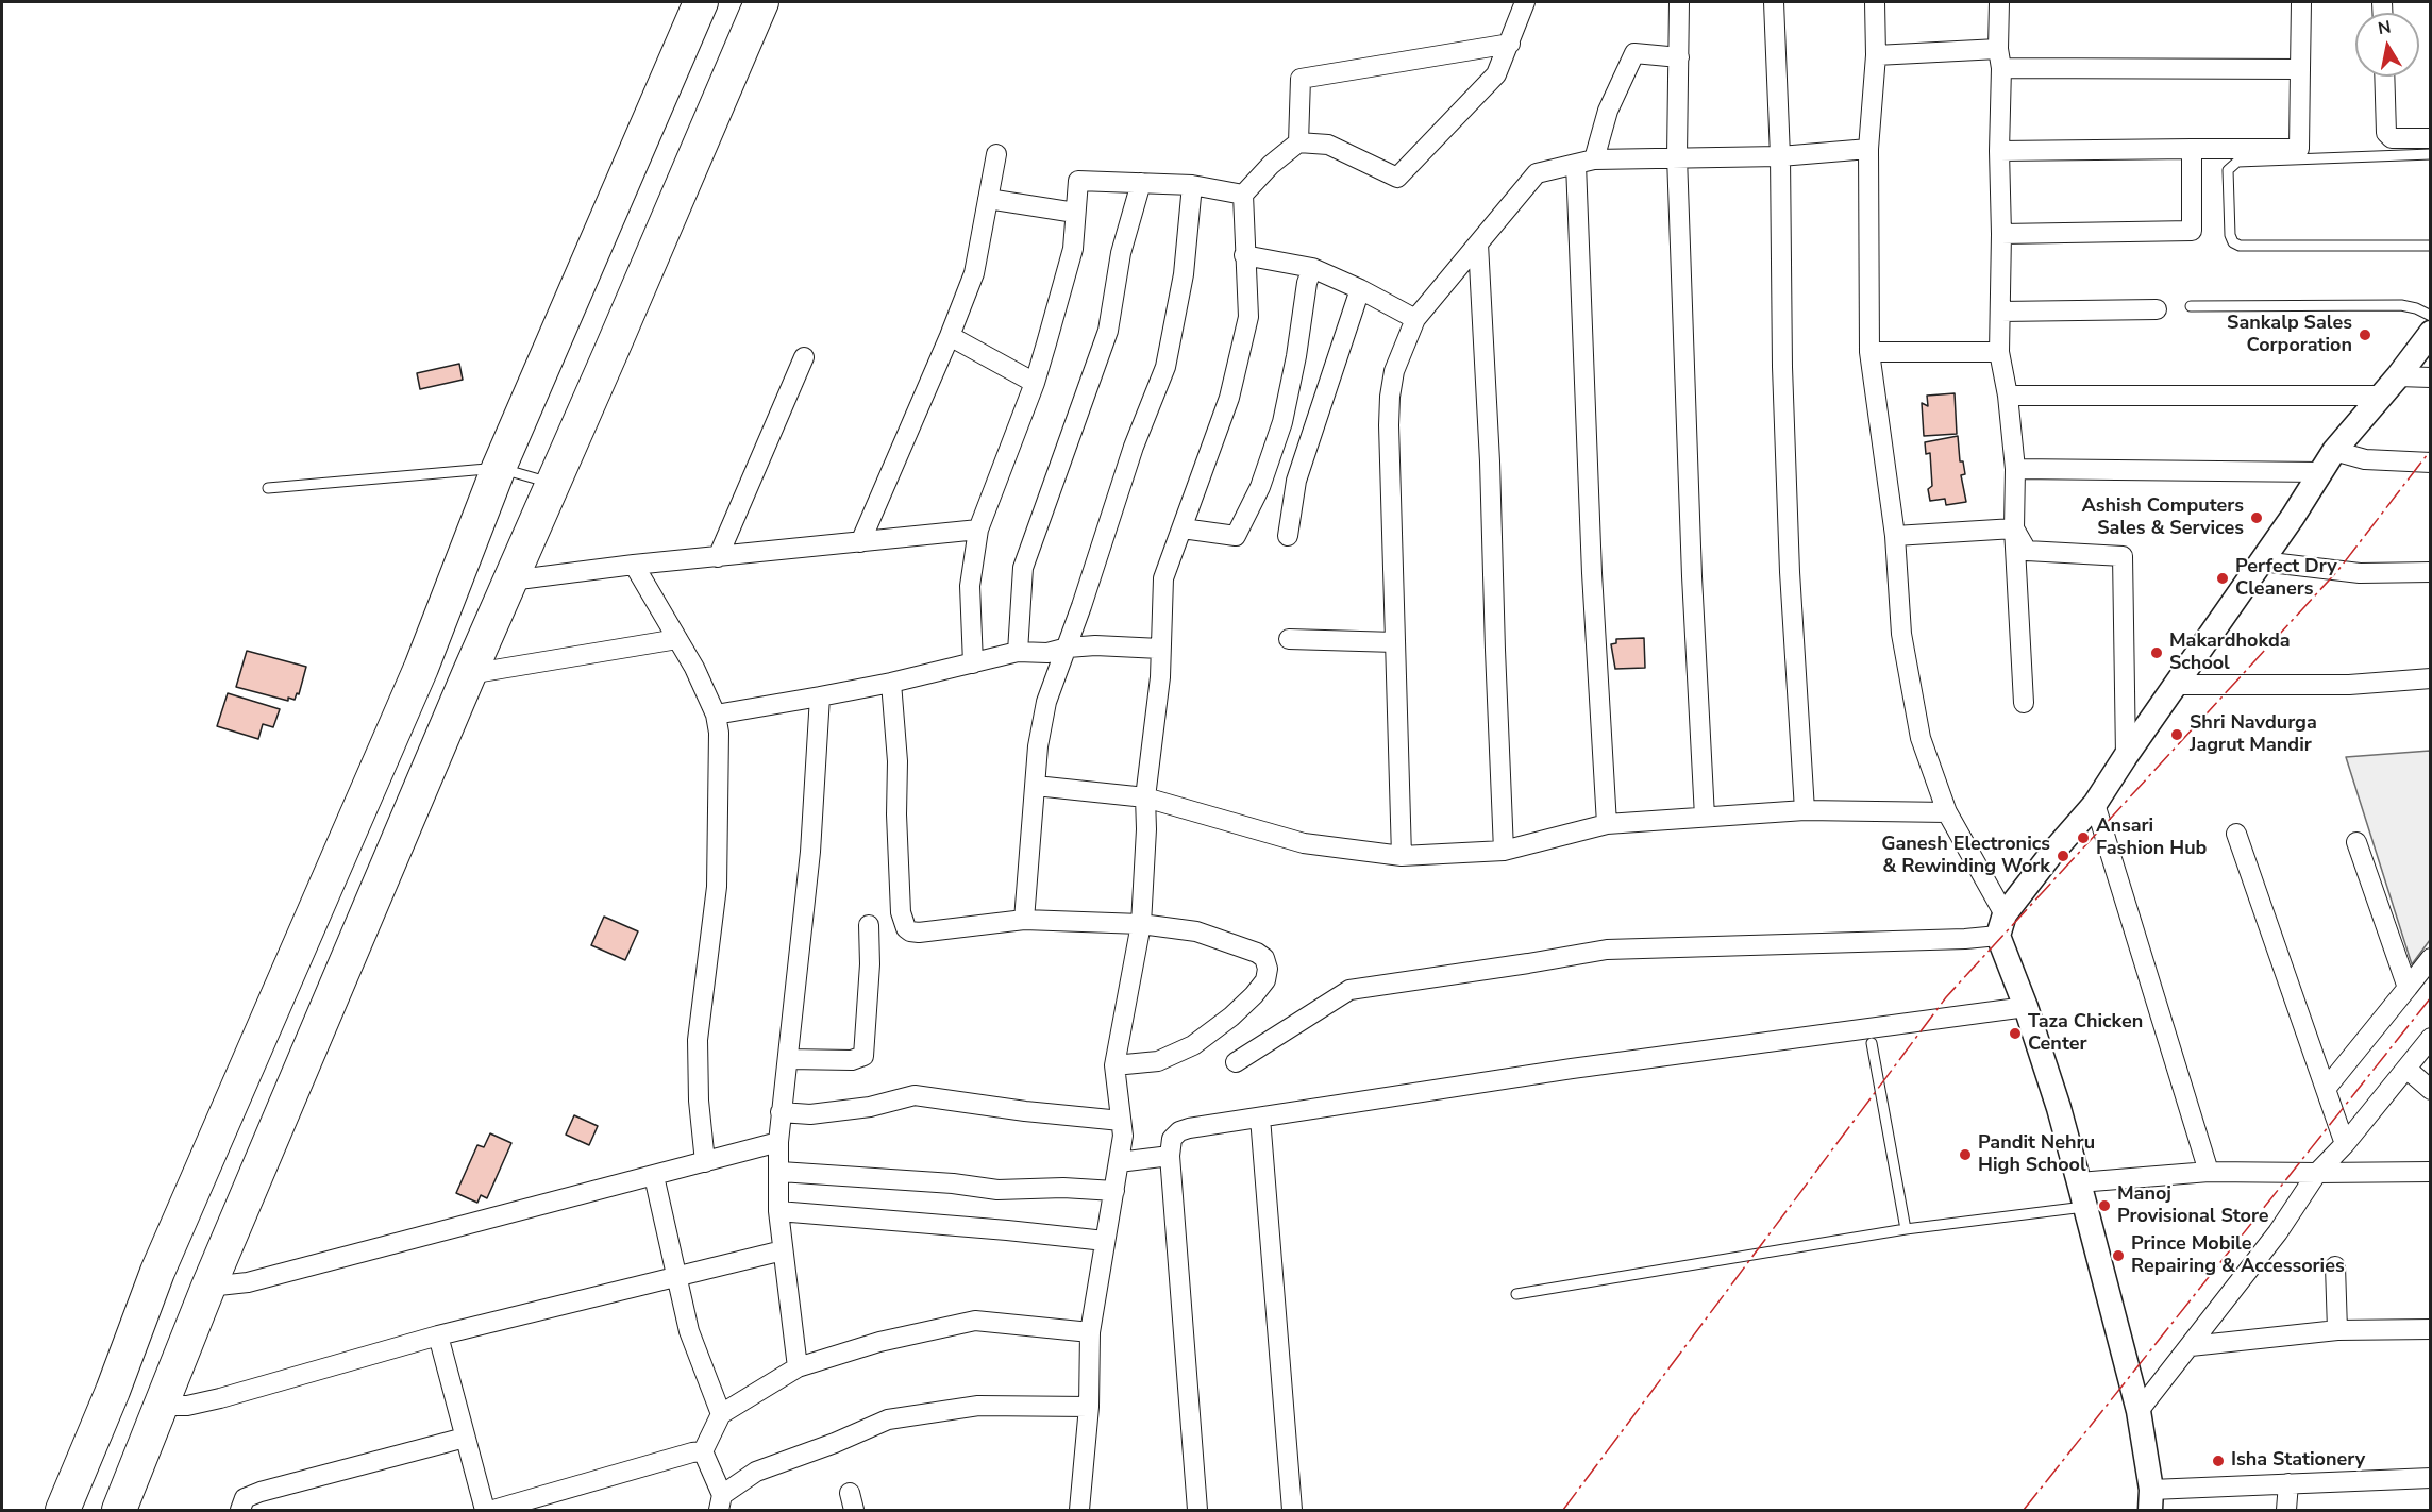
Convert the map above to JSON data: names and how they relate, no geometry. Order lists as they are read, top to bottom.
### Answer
{
  "places": [
    "Sankalp Sales Corporation",
    "Ashish Computers Sales & Services",
    "Perfect Dry Cleaners",
    "Makardhokda School",
    "Shri Navdurga Jagrut Mandir",
    "Ansari Fashion Hub",
    "Ganesh Electronics & Rewinding Work",
    "Taza Chicken Center",
    "Pandit Nehru High School",
    "Manoj Provisional Store",
    "Prince Mobile Repairing & Accessories",
    "Isha Stationery"
  ],
  "north": "top"
}
